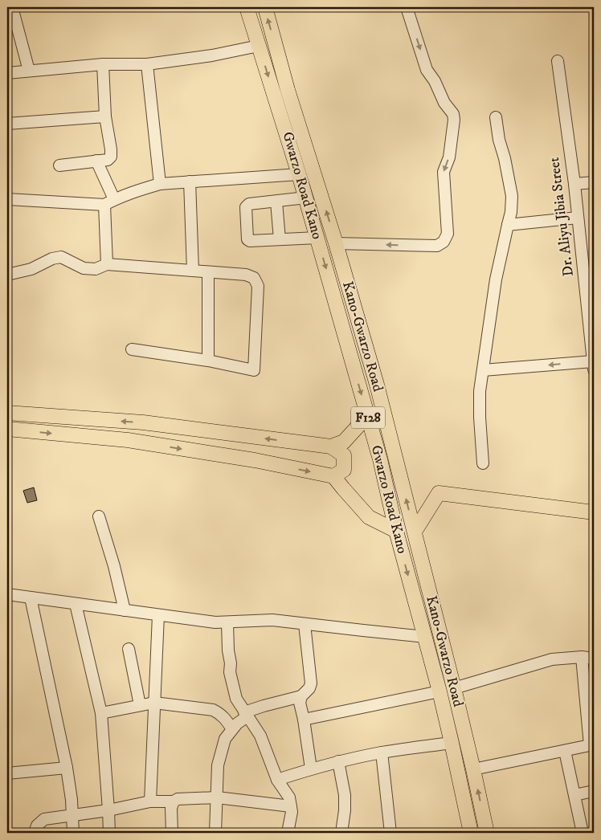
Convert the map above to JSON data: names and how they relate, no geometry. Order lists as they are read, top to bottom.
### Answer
{
  "streets": {
    "main road": ["Gwarzo Road Kano", "Kano-Gwarzo Road", "F128"],
    "street": ["Dr. Aliyu Jibia Street"]
  },
  "one_way": ["Gwarzo Road Kano", "Kano-Gwarzo Road"]
}
